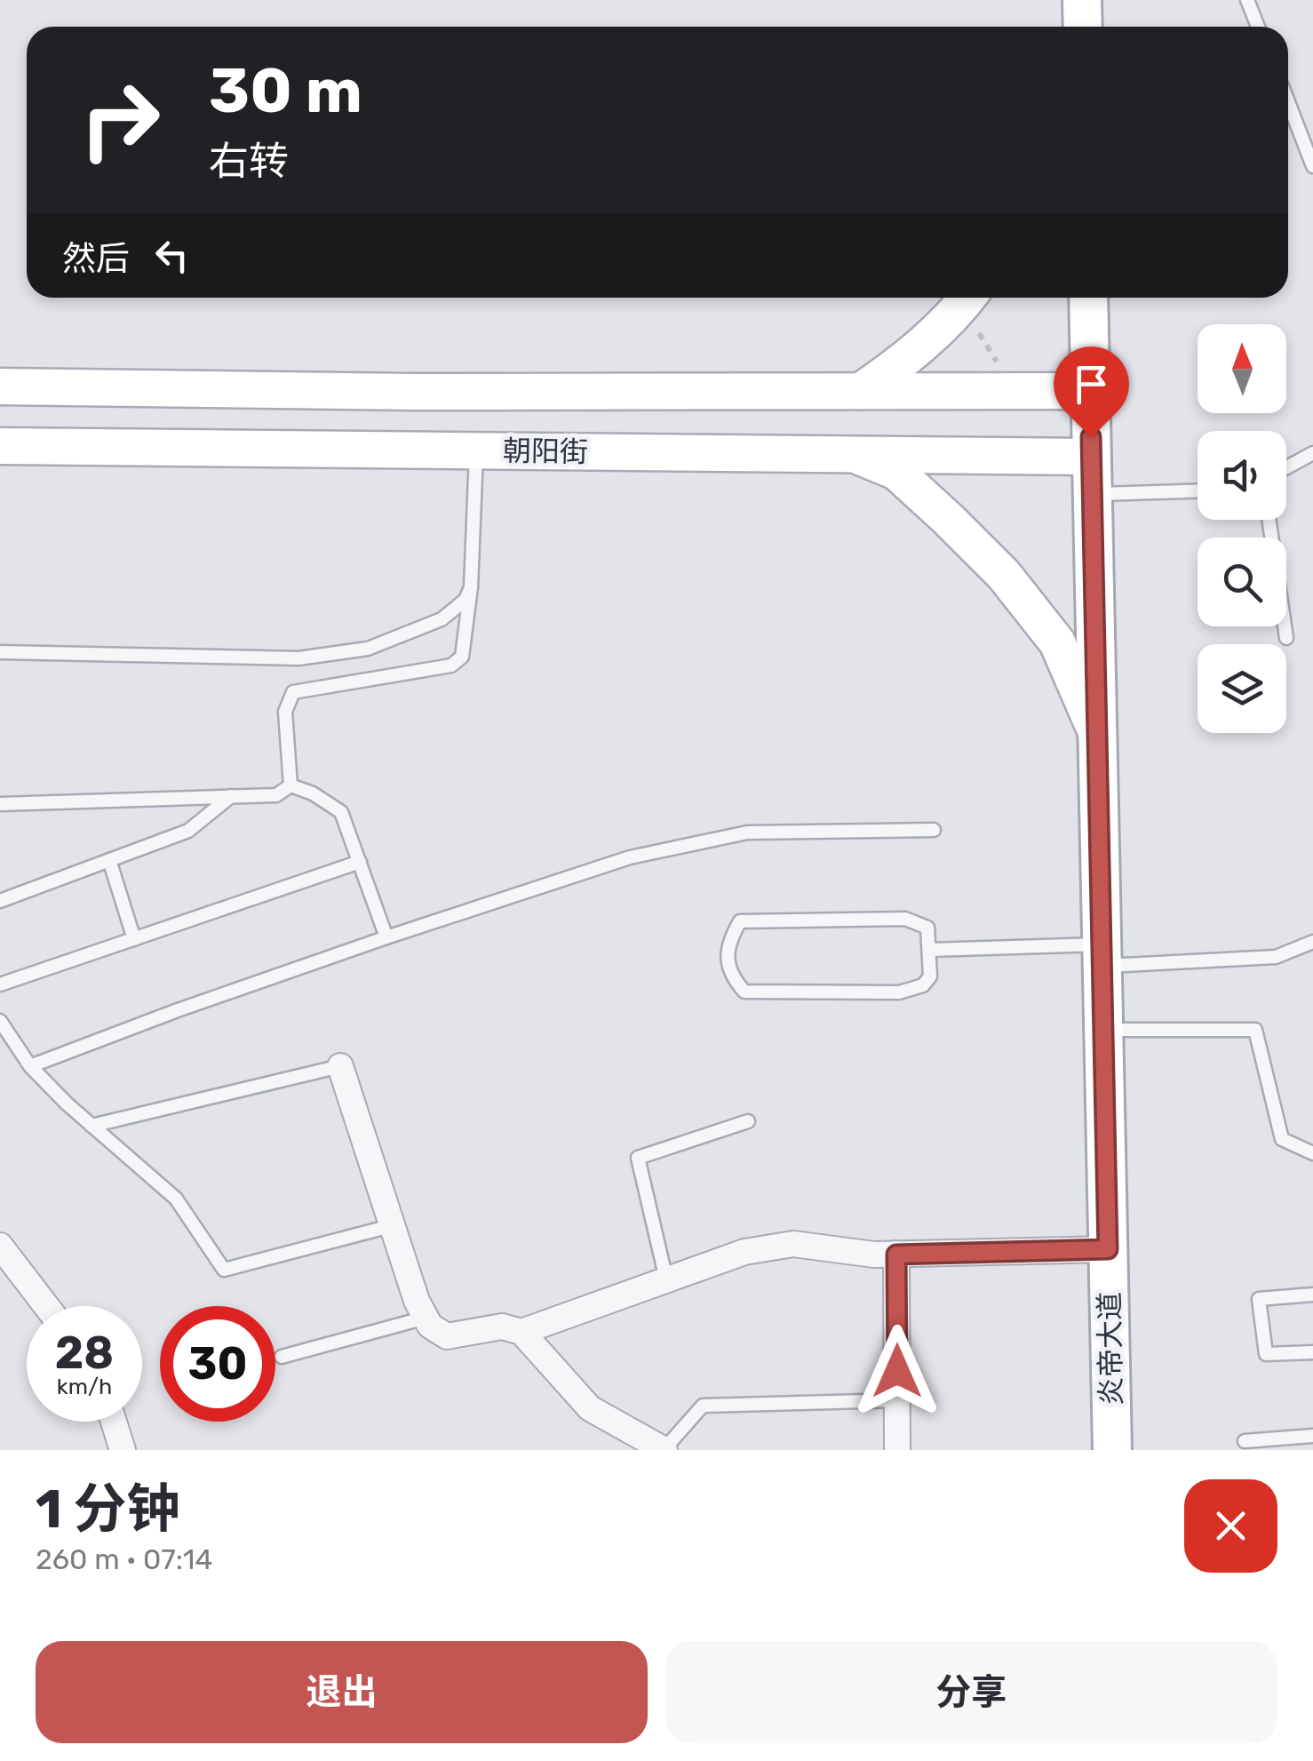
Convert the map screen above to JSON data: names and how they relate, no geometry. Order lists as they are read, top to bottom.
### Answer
{
  "streets": {
    "main road": ["炎帝大道"],
    "street": ["朝阳街"]
  },
  "crossings": [
    ["朝阳街", "炎帝大道"]
  ],
  "north": "top",
  "page": {
    "turn": ["30 m", "右转"],
    "then": "然后",
    "speed": "28 km/h",
    "limit": "30",
    "heading": ["1 分钟", "260 m · 07:14"],
    "buttons": ["退出", "分享"]
  }
}
